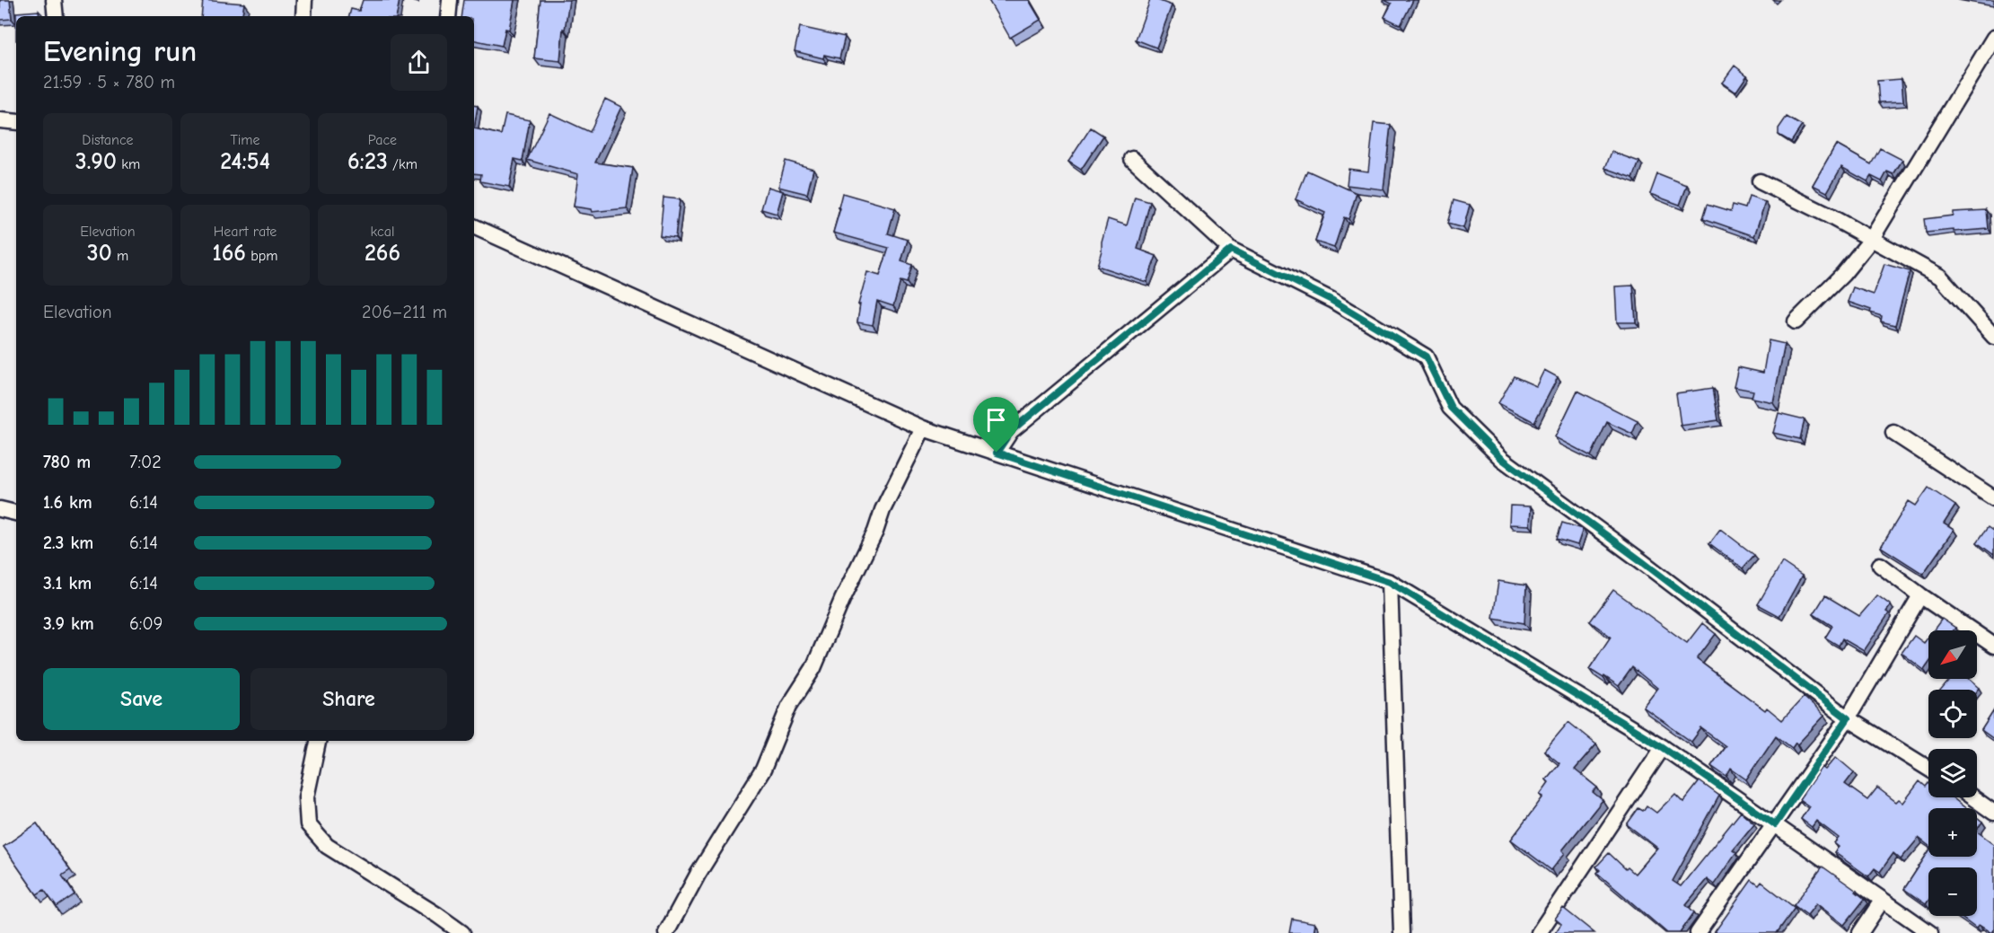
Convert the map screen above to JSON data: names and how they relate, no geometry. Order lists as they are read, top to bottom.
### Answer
{
  "north": "bottom left",
  "page": {
    "heading": ["Evening run", "21:59 · 5 × 780 m"],
    "stats": [
      ["Distance", "3.90 km"],
      ["Time", "24:54"],
      ["Pace", "6:23 /km"],
      ["Elevation", "30 m"],
      ["Heart rate", "166 bpm"],
      ["kcal", "266"]
    ],
    "chart": ["Elevation", "206–211 m"],
    "list": [
      {
        "name": "780 m",
        "note": "7:02"
      },
      {
        "name": "1.6 km",
        "note": "6:14"
      },
      {
        "name": "2.3 km",
        "note": "6:14"
      },
      {
        "name": "3.1 km",
        "note": "6:14"
      },
      {
        "name": "3.9 km",
        "note": "6:09"
      }
    ],
    "map_buttons": ["+", "−"],
    "buttons": ["Save", "Share"]
  }
}
